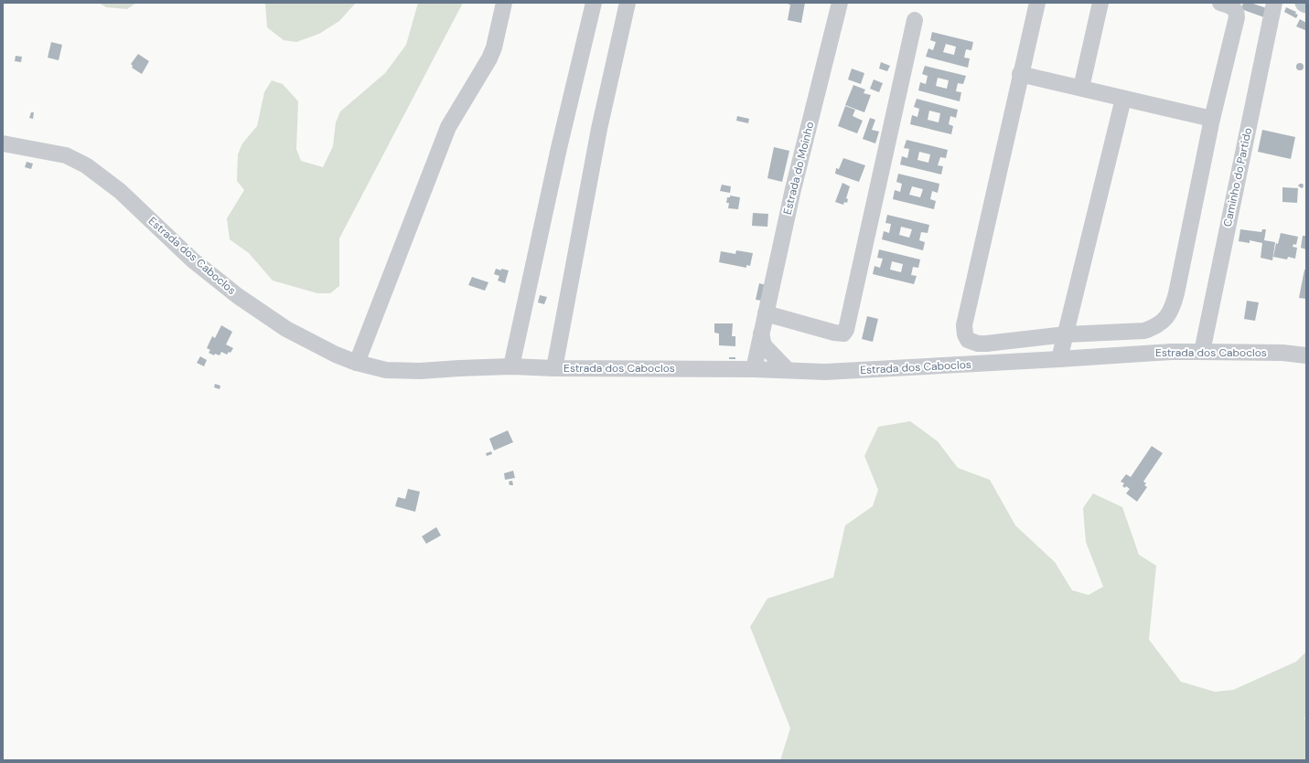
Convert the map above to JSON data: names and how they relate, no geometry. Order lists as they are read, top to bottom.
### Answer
{
  "streets": {
    "street": ["Estrada do Moinho", "Caminho do Partido", "Estrada dos Caboclos"]
  },
  "crossings": [
    ["Estrada do Moinho", "Estrada dos Caboclos"],
    ["Caminho do Partido", "Estrada dos Caboclos"]
  ]
}
